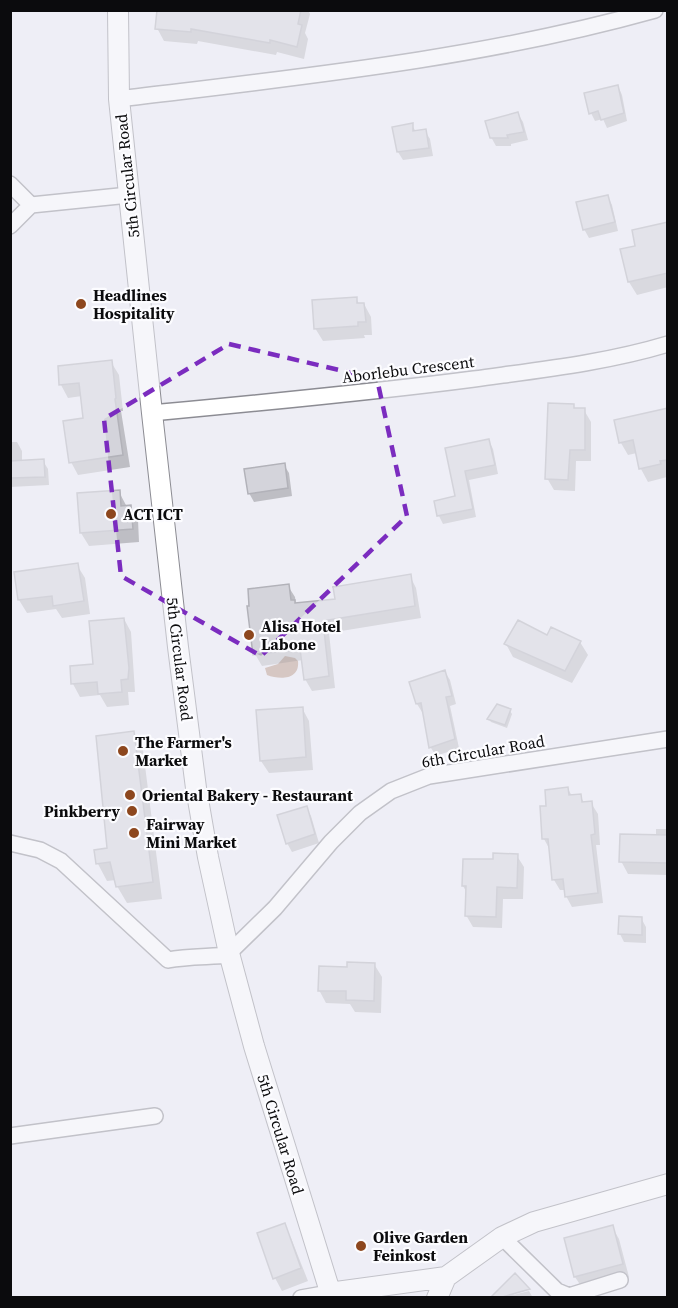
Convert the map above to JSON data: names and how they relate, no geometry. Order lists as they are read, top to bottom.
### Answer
{
  "streets": {
    "street": ["5th Circular Road", "Aborlebu Crescent", "6th Circular Road"]
  },
  "crossings": [
    ["5th Circular Road", "Aborlebu Crescent"],
    ["5th Circular Road", "6th Circular Road"]
  ],
  "places": [
    "Headlines Hospitality",
    "ACT ICT",
    "Alisa Hotel Labone",
    "The Farmer's Market",
    "Oriental Bakery - Restaurant",
    "Pinkberry",
    "Fairway Mini Market",
    "Olive Garden Feinkost"
  ]
}
